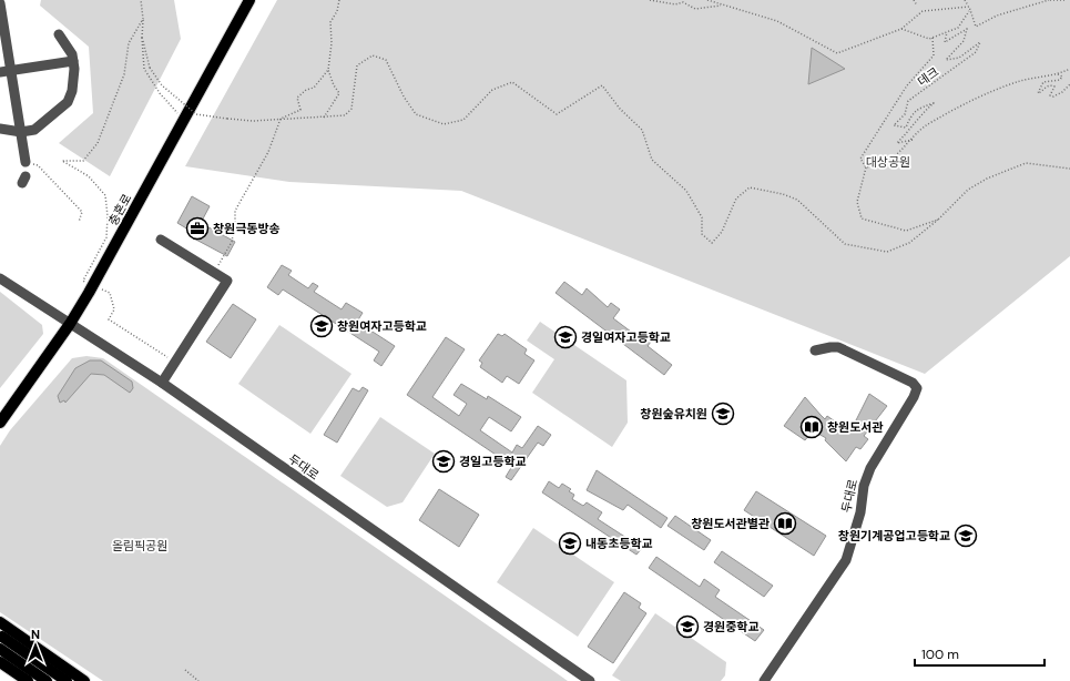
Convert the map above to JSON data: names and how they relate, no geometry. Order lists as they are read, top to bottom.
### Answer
{
  "streets": {
    "main road": ["충혼로"],
    "street": ["두대로"],
    "path": ["데크"]
  },
  "crossings": [
    ["충혼로", "두대로"]
  ],
  "parks": ["대상공원", "올림픽공원"],
  "places": {
    "office": ["창원극동방송"],
    "school or university": [
      "창원여자고등학교",
      "경일여자고등학교",
      "창원숲유치원",
      "경일고등학교",
      "창원기계공업고등학교",
      "내동초등학교",
      "경원중학교"
    ],
    "library": ["창원도서관", "창원도서관별관"]
  },
  "scale_bar": "100 m",
  "north": "top"
}
